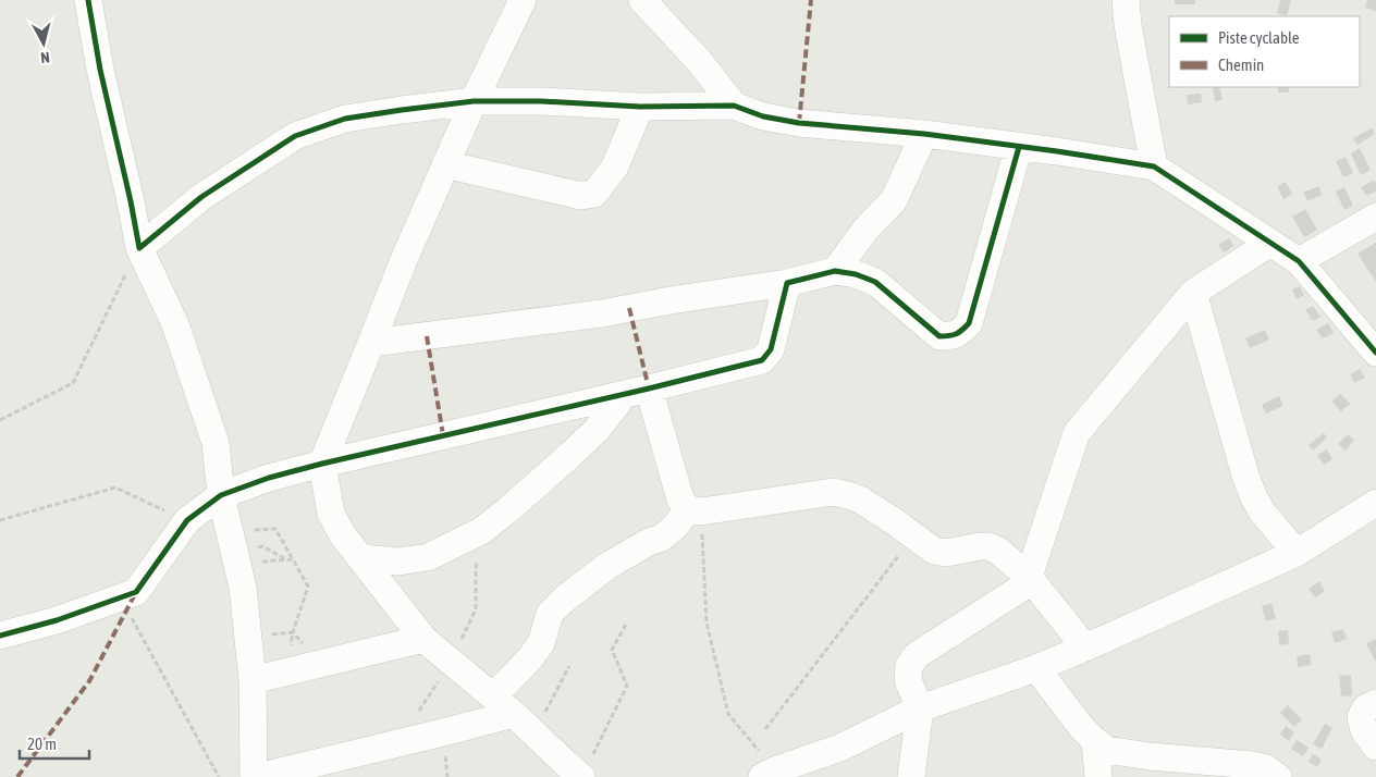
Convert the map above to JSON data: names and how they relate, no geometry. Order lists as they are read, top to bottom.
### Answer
{
  "legend": ["Piste cyclable", "Chemin"],
  "scale_bar": "20 m",
  "north": "bottom"
}
